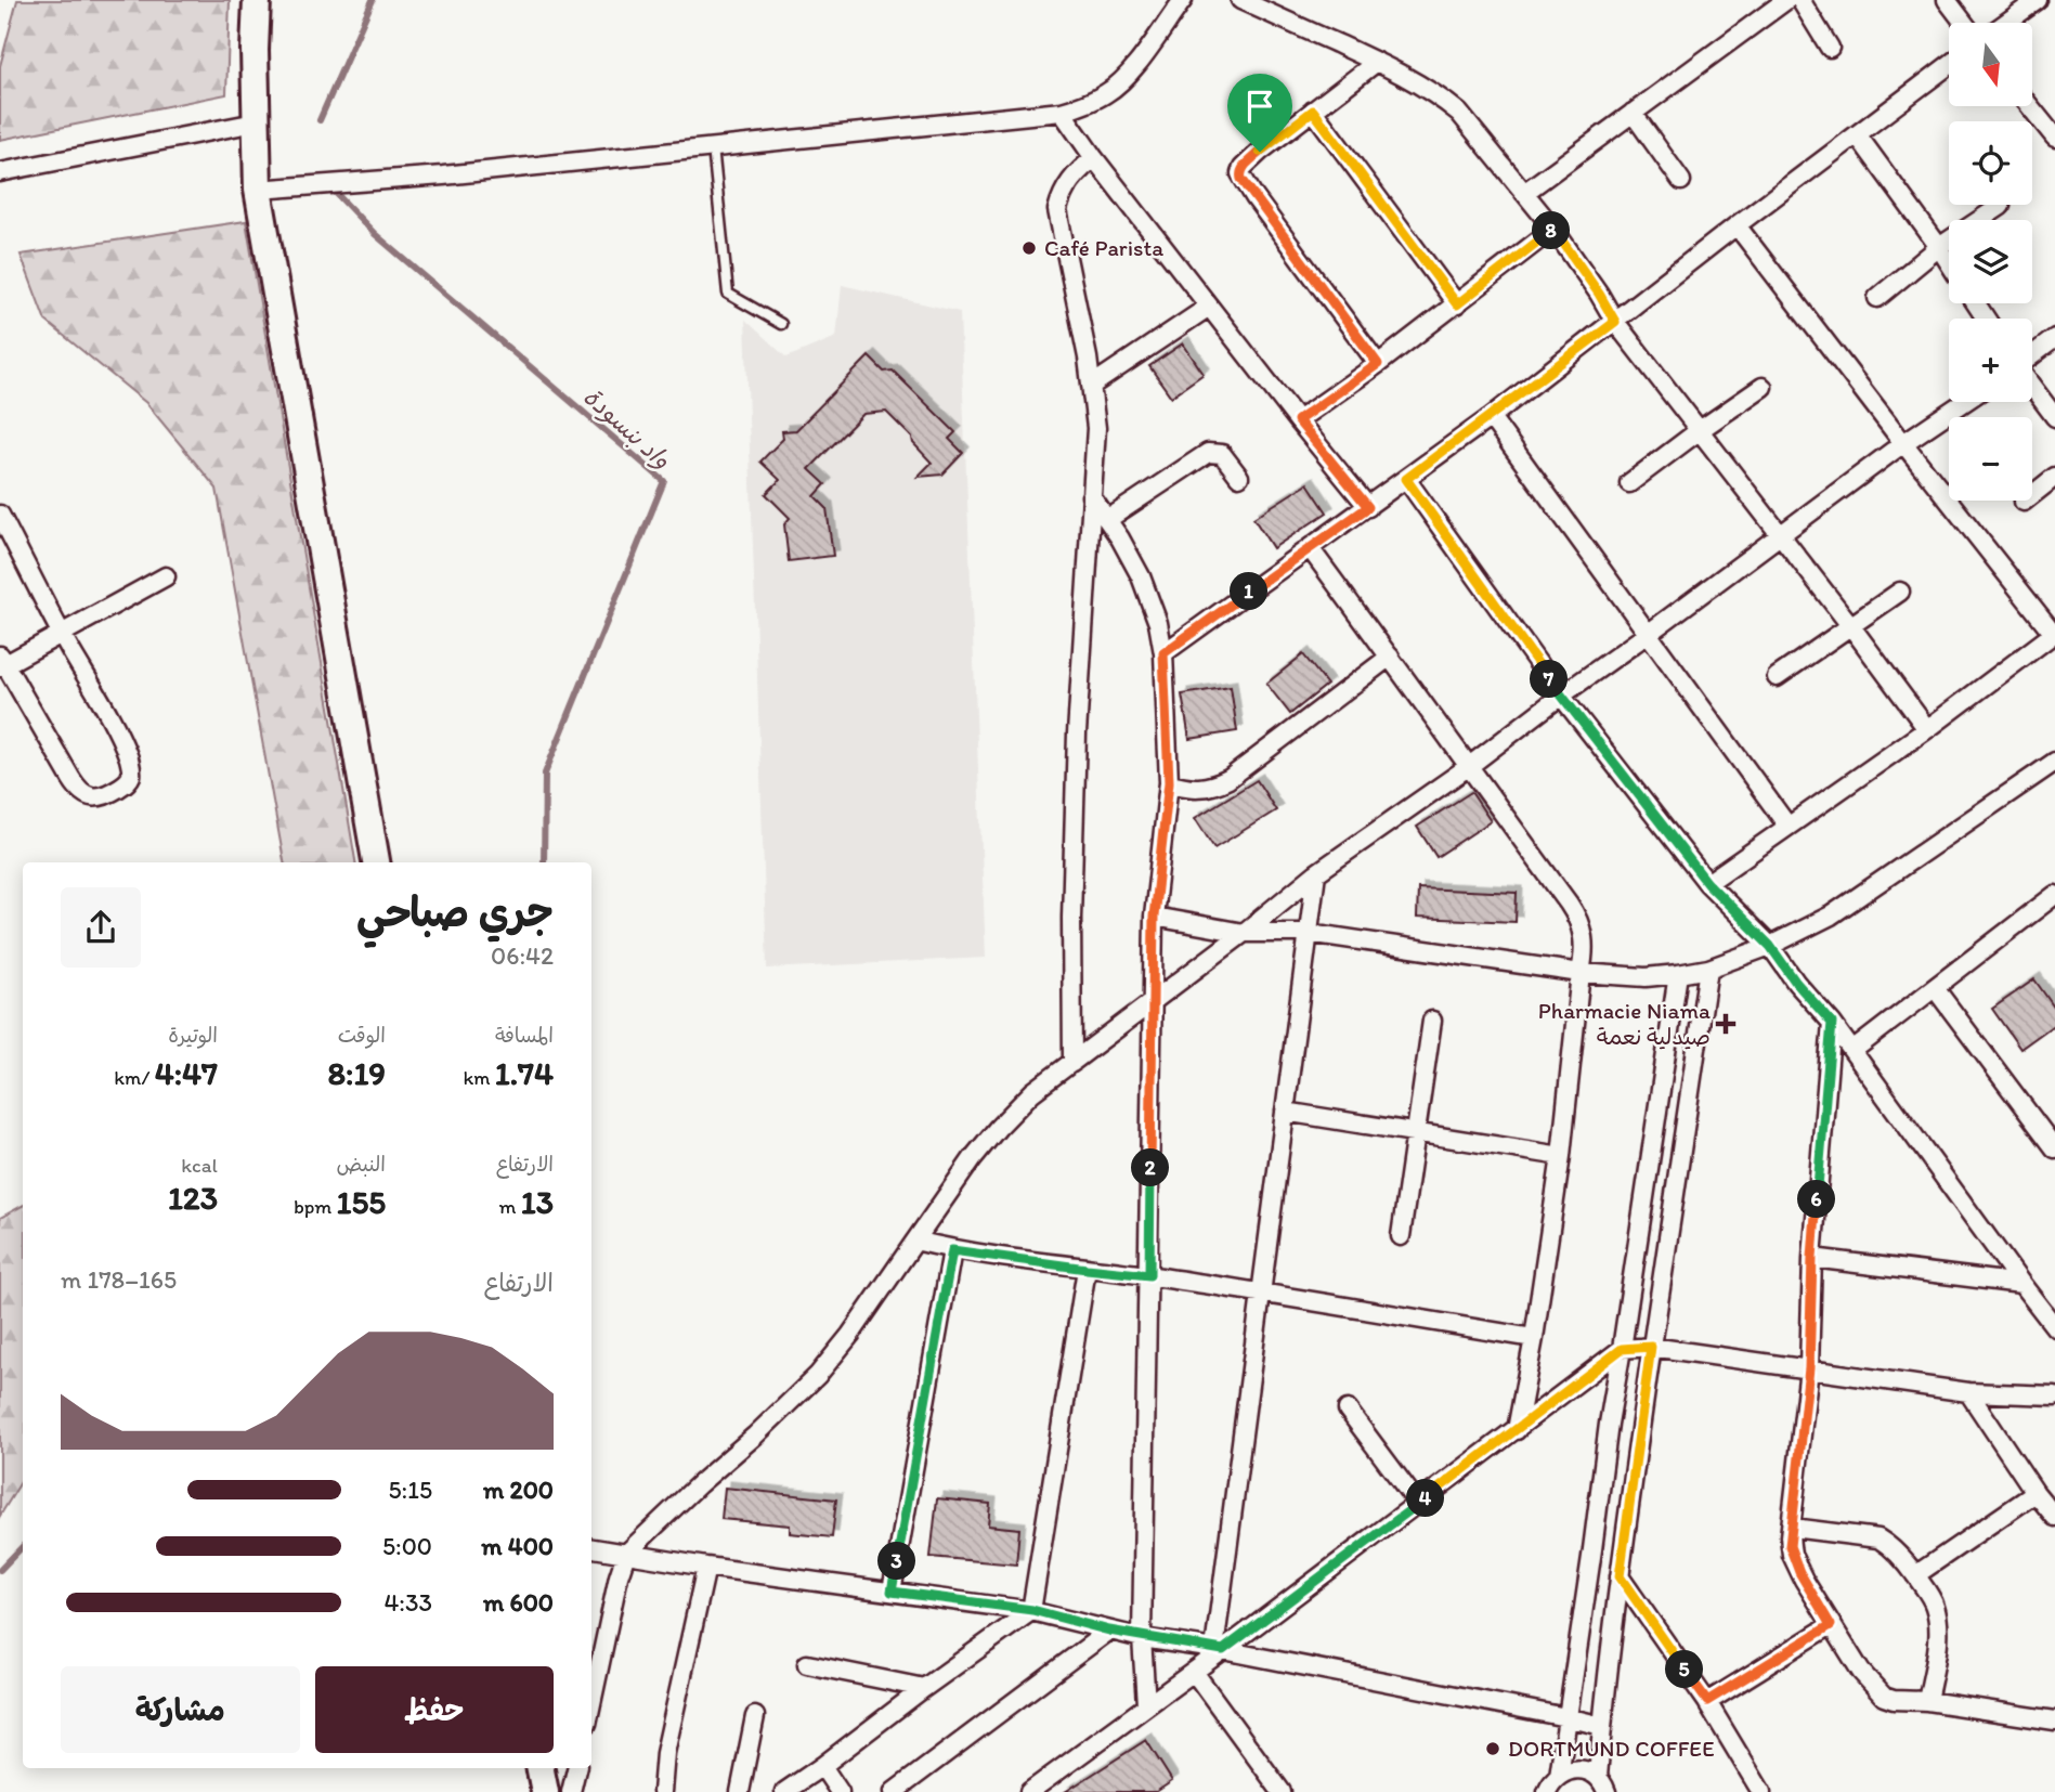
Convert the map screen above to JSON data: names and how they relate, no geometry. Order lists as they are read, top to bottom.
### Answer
{
  "water": ["واد بنسودة"],
  "places": {
    "other": ["Café Parista", "DORTMUND COFFEE"],
    "health": ["Pharmacie Niama صيدلية نعمة"]
  },
  "north": "bottom",
  "page": {
    "map_buttons": ["+", "−"],
    "pins": [
      "8",
      "1",
      "7",
      "2",
      "6",
      "4",
      "3",
      "5"
    ],
    "heading": ["جري صباحي", "06:42"],
    "stats": [
      ["المسافة", "1.74 km"],
      ["الوقت", "8:19"],
      ["الوتيرة", "4:47 /km"],
      ["الارتفاع", "13 m"],
      ["النبض", "155 bpm"],
      ["kcal", "123"]
    ],
    "chart": ["الارتفاع", "165–178 m"],
    "list": [
      {
        "name": "200 m",
        "note": "5:15"
      },
      {
        "name": "400 m",
        "note": "5:00"
      },
      {
        "name": "600 m",
        "note": "4:33"
      }
    ],
    "buttons": ["حفظ", "مشاركة"]
  }
}
